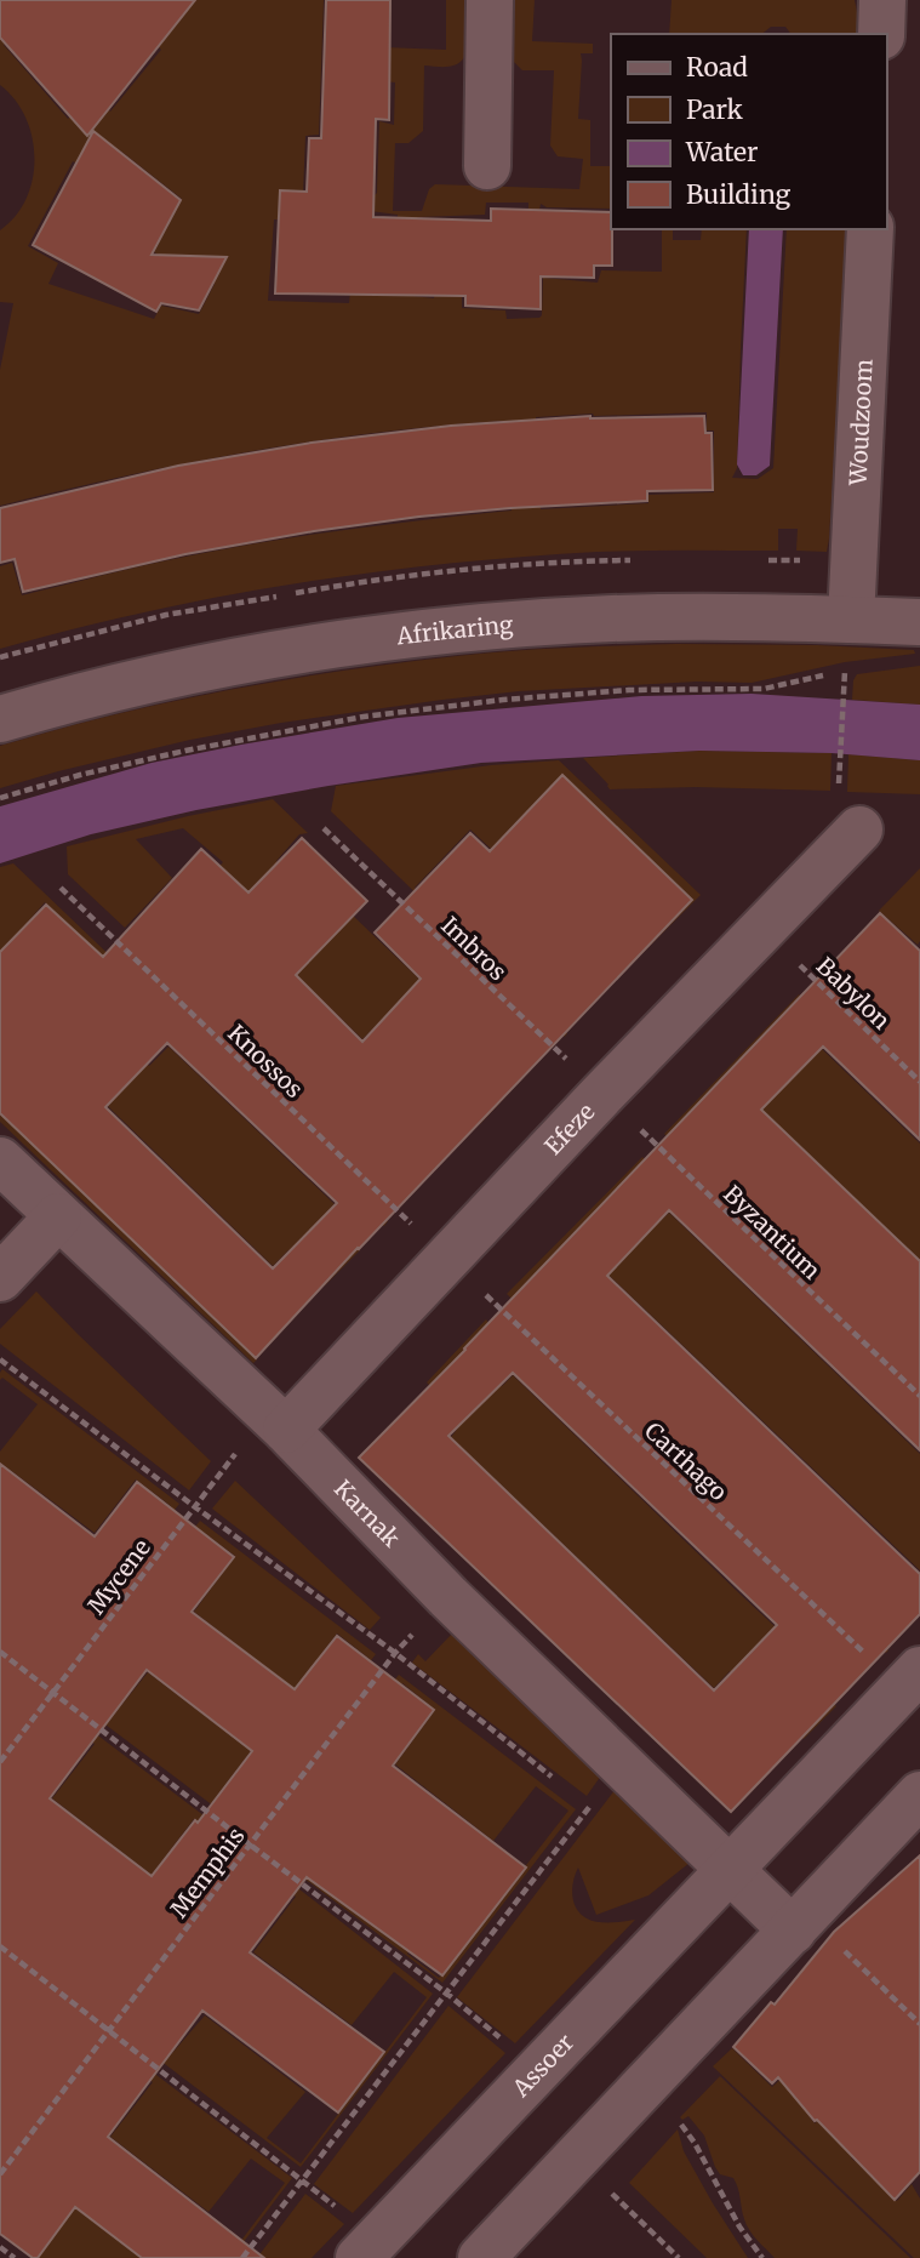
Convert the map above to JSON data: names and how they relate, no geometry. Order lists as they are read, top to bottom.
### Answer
{
  "streets": {
    "street": [
      "Woudzoom",
      "Afrikaring",
      "Efeze",
      "Karnak",
      "Assoer"
    ],
    "path": [
      "Imbros",
      "Babylon",
      "Knossos",
      "Byzantium",
      "Carthago",
      "Mycene",
      "Memphis"
    ]
  },
  "crossings": [
    ["Woudzoom", "Afrikaring"],
    ["Imbros", "Efeze"],
    ["Imbros", "Byzantium"],
    ["Babylon", "Efeze"],
    ["Knossos", "Efeze"],
    ["Knossos", "Carthago"],
    ["Efeze", "Byzantium"],
    ["Efeze", "Carthago"],
    ["Efeze", "Karnak"],
    ["Efeze", "Mycene"],
    ["Carthago", "Assoer"],
    ["Karnak", "Mycene"],
    ["Karnak", "Memphis"],
    ["Karnak", "Assoer"]
  ],
  "legend": [
    "Road",
    "Park",
    "Water",
    "Building"
  ]
}
